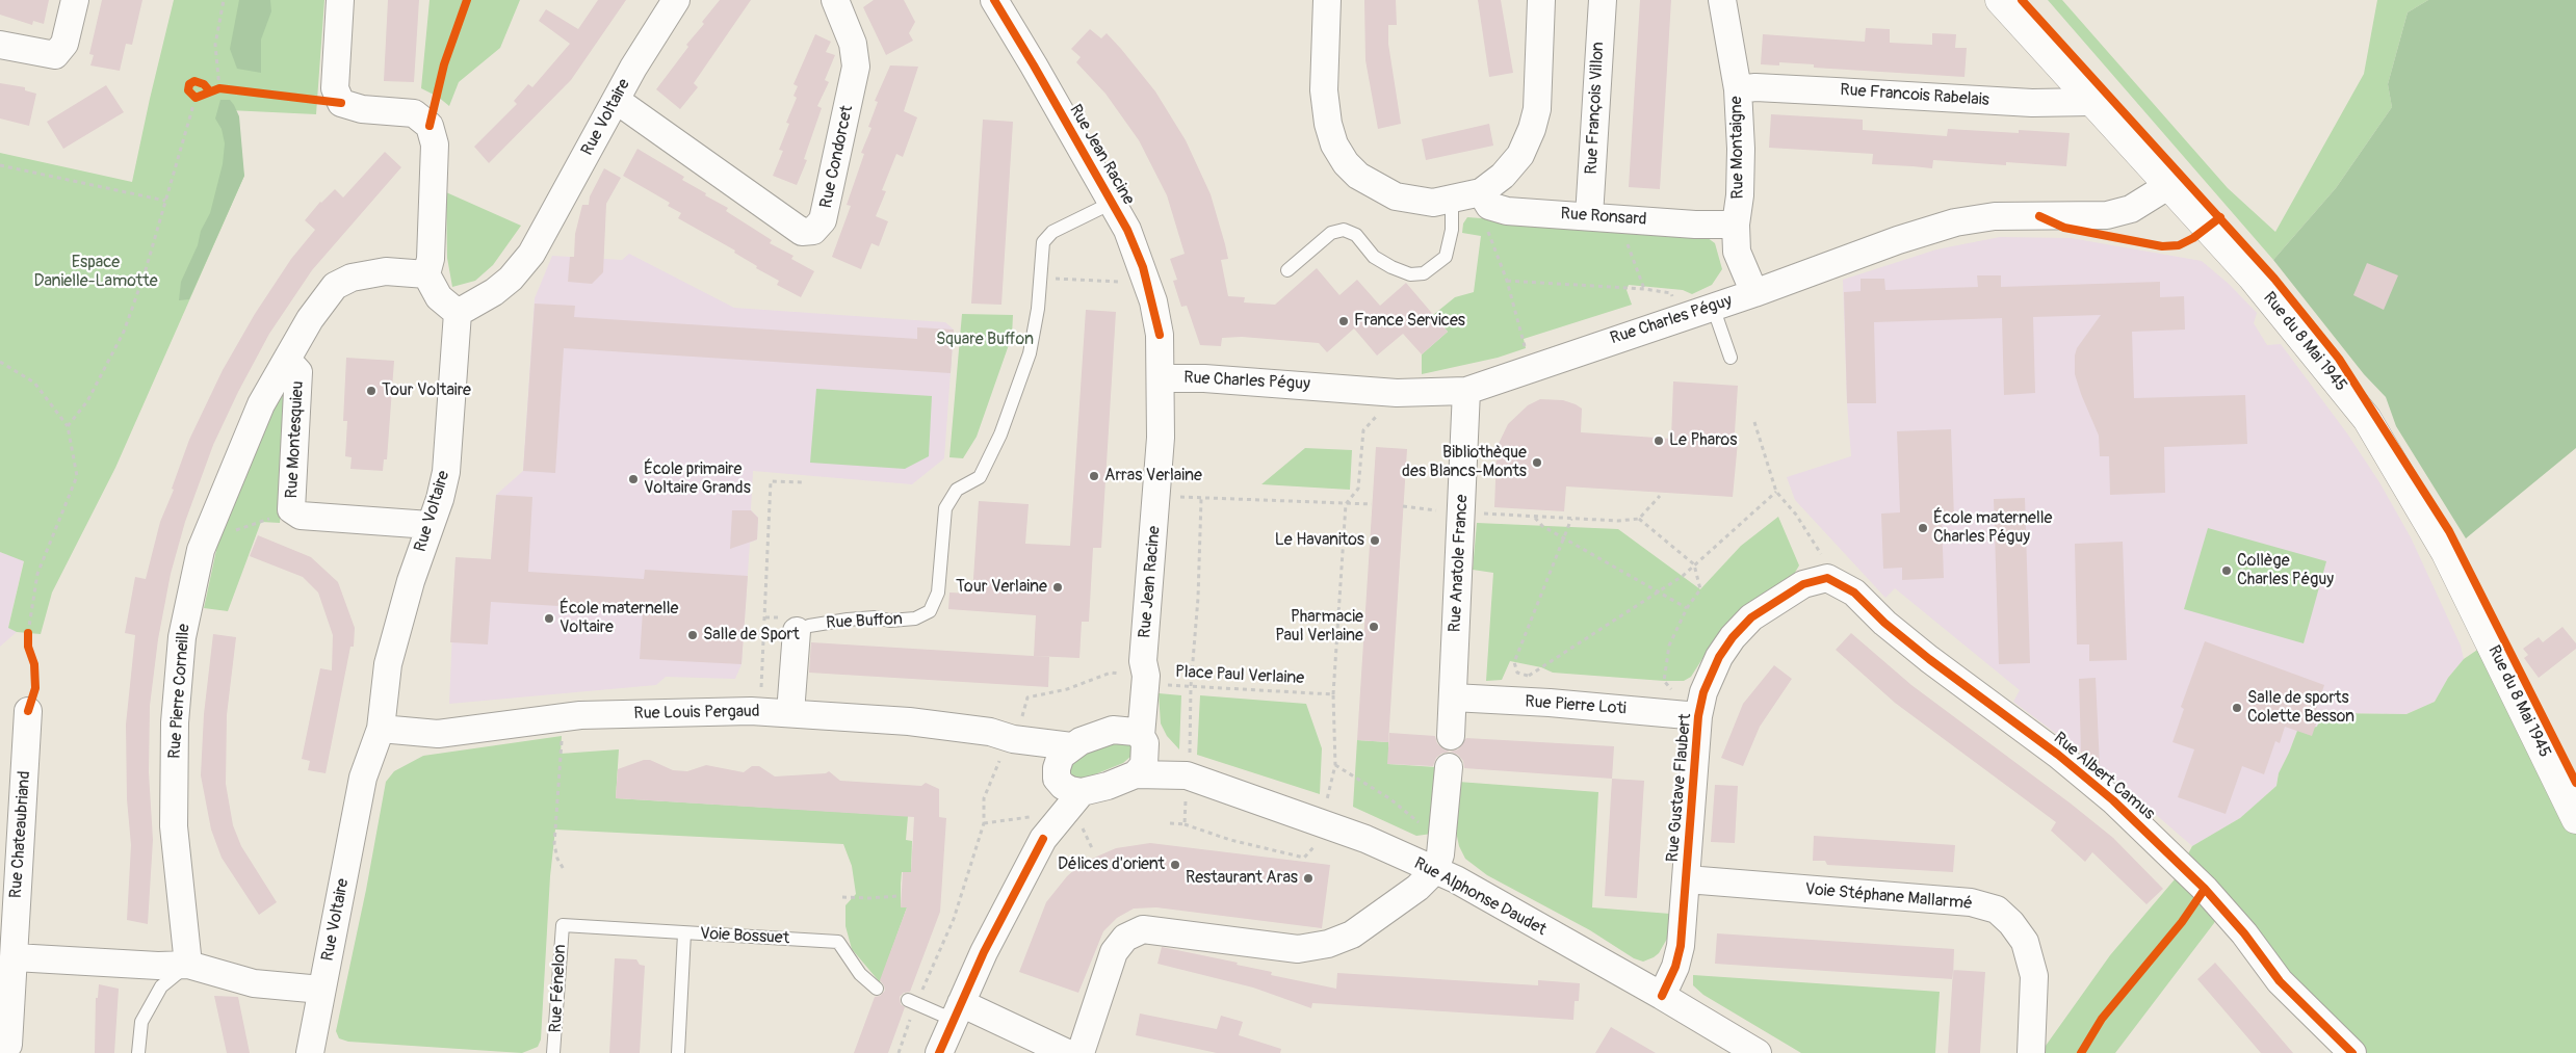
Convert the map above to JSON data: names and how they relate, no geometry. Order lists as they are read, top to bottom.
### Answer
{
  "streets": {
    "street": [
      "Rue Francois Rabelais",
      "Rue François Villon",
      "Rue Voltaire",
      "Rue Montaigne",
      "Rue Jean Racine",
      "Rue Condorcet",
      "Rue Ronsard",
      "Rue Charles Péguy",
      "Rue du 8 Mai 1945",
      "Rue Montesquieu",
      "Rue Anatole France",
      "Rue Pierre Corneille",
      "Rue Pierre Loti",
      "Rue Louis Pergaud",
      "Rue Albert Camus",
      "Rue Gustave Flaubert",
      "Rue Chateaubriand",
      "Rue Alphonse Daudet",
      "Voie Stéphane Mallarmé"
    ],
    "lane": ["Rue Buffon", "Voie Bossuet", "Rue Fénelon"],
    "path": ["Place Paul Verlaine"]
  },
  "crossings": [
    ["Rue Francois Rabelais", "Rue Montaigne"],
    ["Rue Francois Rabelais", "Rue du 8 Mai 1945"],
    ["Rue François Villon", "Rue Ronsard"],
    ["Rue Voltaire", "Rue Condorcet"],
    ["Rue Voltaire", "Rue Montesquieu"],
    ["Rue Voltaire", "Rue Louis Pergaud"],
    ["Rue Montaigne", "Rue Ronsard"],
    ["Rue Montaigne", "Rue Charles Péguy"],
    ["Rue Jean Racine", "Rue Charles Péguy"],
    ["Rue Jean Racine", "Place Paul Verlaine"],
    ["Rue Jean Racine", "Rue Alphonse Daudet"],
    ["Rue Charles Péguy", "Rue du 8 Mai 1945"],
    ["Rue Charles Péguy", "Rue Anatole France"],
    ["Rue Montesquieu", "Rue Pierre Corneille"],
    ["Rue Anatole France", "Rue Pierre Loti"],
    ["Place Paul Verlaine", "Rue Louis Pergaud"],
    ["Rue Pierre Loti", "Rue Gustave Flaubert"],
    ["Rue Albert Camus", "Rue Gustave Flaubert"],
    ["Rue Gustave Flaubert", "Rue Alphonse Daudet"],
    ["Rue Gustave Flaubert", "Voie Stéphane Mallarmé"],
    ["Voie Bossuet", "Rue Fénelon"]
  ],
  "parks": ["Espace Danielle-Lamotte", "Square Buffon"],
  "places": [
    "France Services",
    "Tour Voltaire",
    "Le Pharos",
    "Bibliothèque des Blancs-Monts",
    "Arras Verlaine",
    "École primaire Voltaire Grands",
    "École maternelle Charles Péguy",
    "Le Havanitos",
    "Collège Charles Péguy",
    "Tour Verlaine",
    "École maternelle Voltaire",
    "Pharmacie Paul Verlaine",
    "Salle de Sport",
    "Salle de sports Colette Besson",
    "Délices d'orient",
    "Restaurant Aras"
  ]
}
